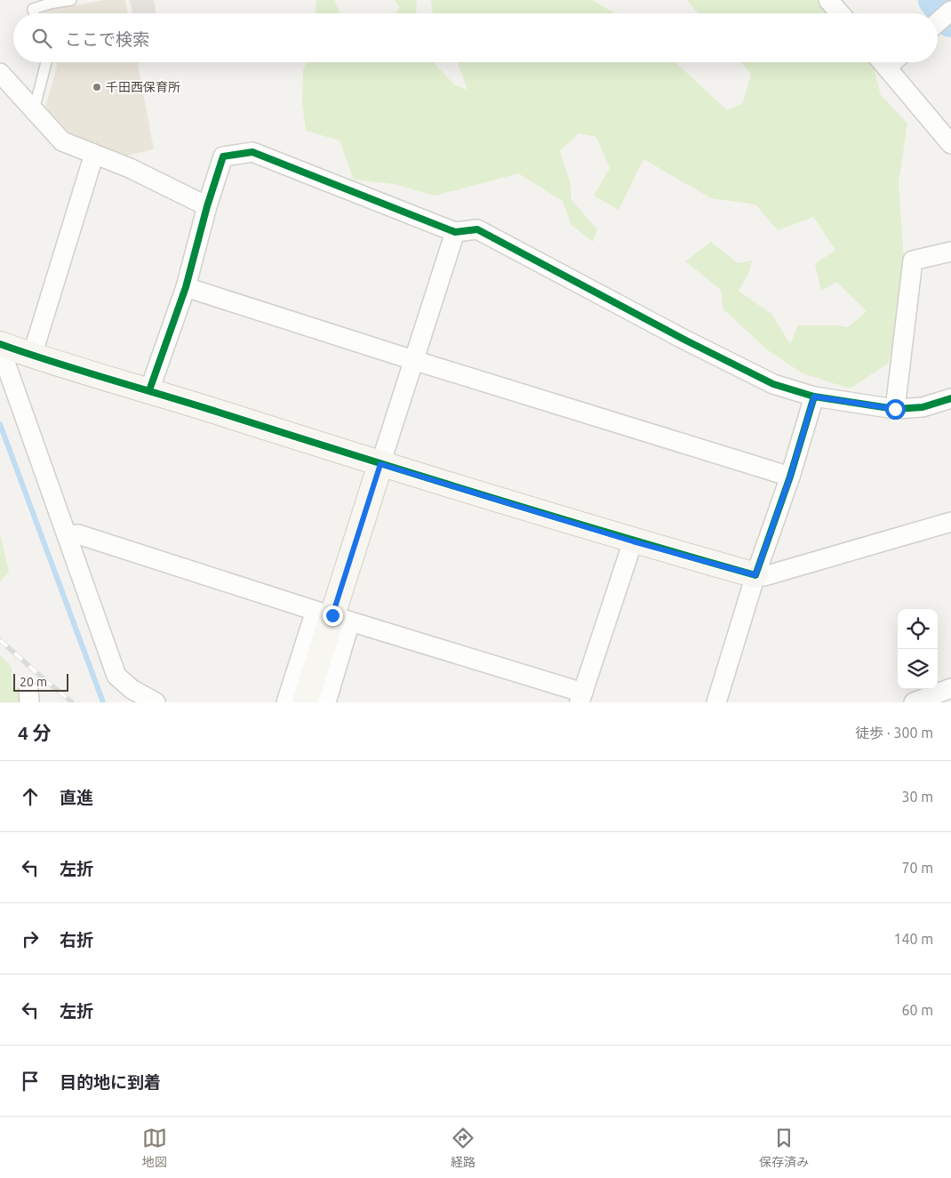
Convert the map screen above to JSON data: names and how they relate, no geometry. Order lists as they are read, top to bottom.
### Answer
{
  "places": ["千田西保育所"],
  "scale_bar": "20 m",
  "page": {
    "search": "ここで検索",
    "scale": "20 m",
    "heading": ["4 分", "徒歩 · 300 m"],
    "list": [
      ["直進", "30 m"],
      ["左折", "70 m"],
      ["右折", "140 m"],
      ["左折", "60 m"],
      "目的地に到着"
    ],
    "nav": ["地図", "経路", "保存済み"]
  }
}
